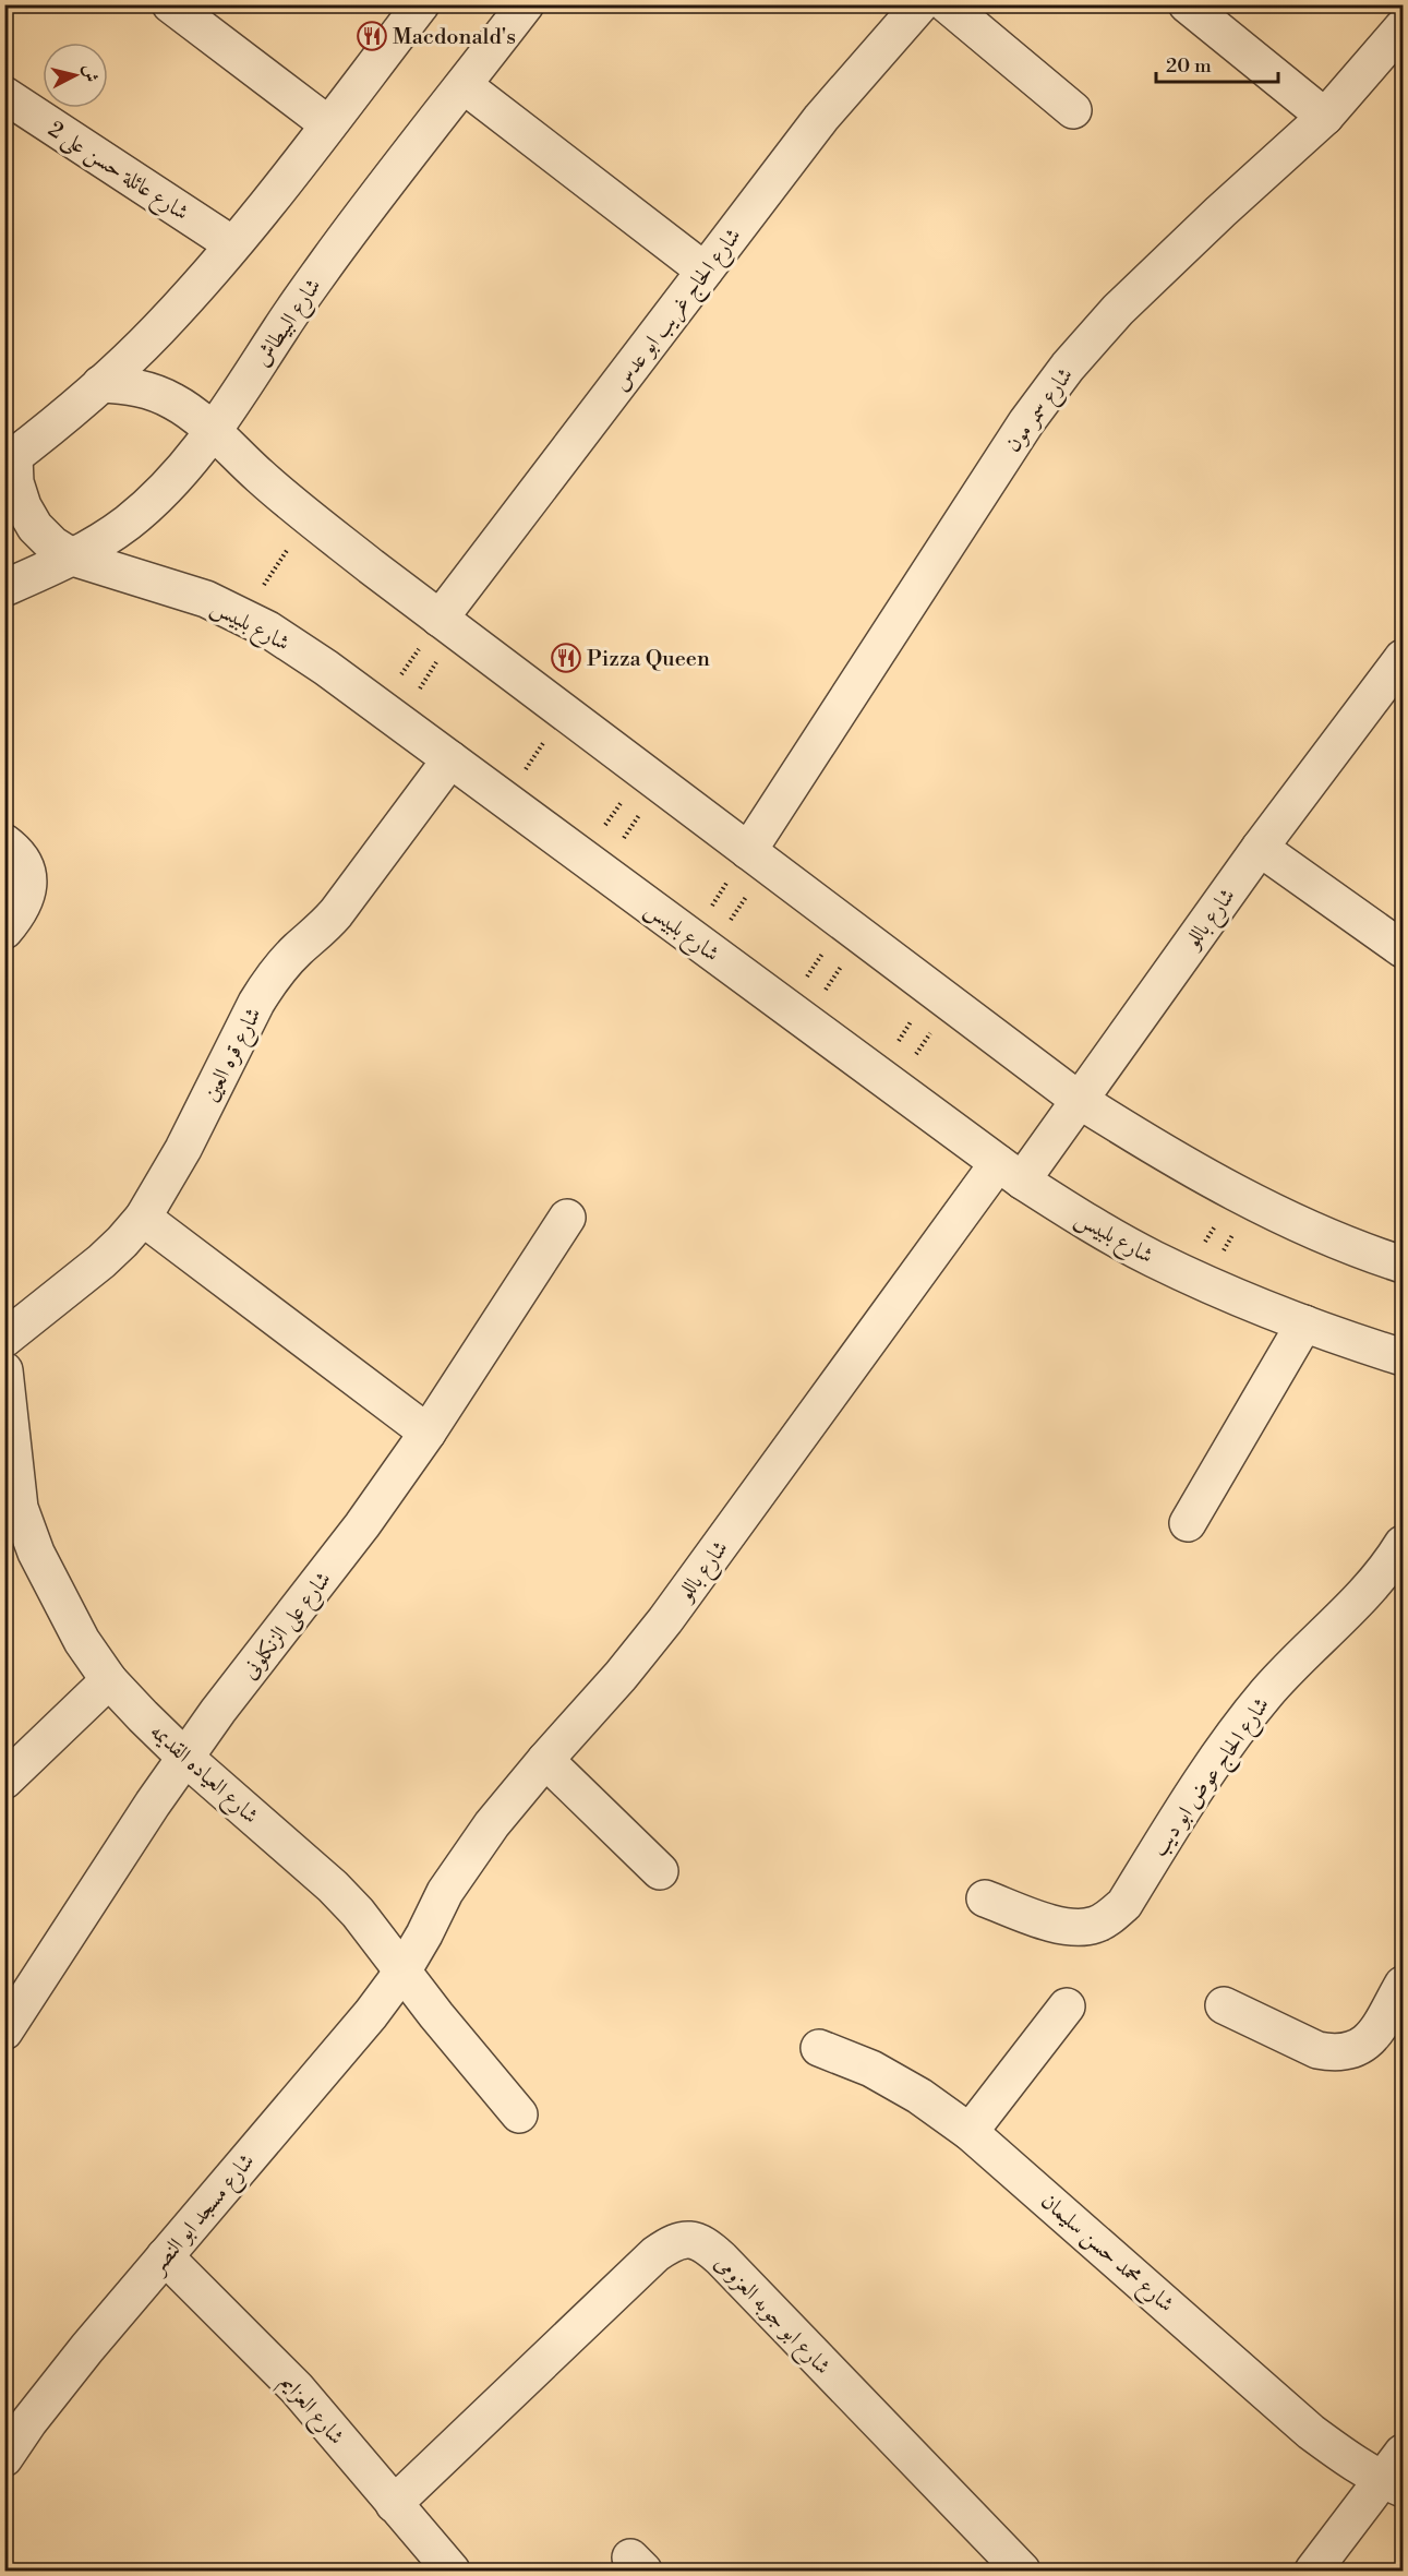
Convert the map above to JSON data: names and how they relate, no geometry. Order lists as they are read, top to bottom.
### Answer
{
  "streets": {
    "street": [
      "شارع عائلة حسن على 2",
      "شارع الحاج غريب ابو عدس",
      "شارع البيطاش",
      "شارع سمر مون",
      "شارع بلبيس",
      "شارع باللو",
      "شارع قره العين",
      "شارع على الزنكلونى",
      "شارع العياده القديمه",
      "شارع الحاج عوض ابو ديب",
      "شارع مسجد ابو النصر",
      "شارع محمد حسن سليمان",
      "شارع ابو جوبه العزومى",
      "شارع العزايم"
    ]
  },
  "crossings": [
    ["شارع البيطاش", "شارع بلبيس"],
    ["شارع بلبيس", "شارع باللو"],
    ["شارع بلبيس", "شارع قره العين"],
    ["شارع باللو", "شارع العياده القديمه"],
    ["شارع باللو", "شارع مسجد ابو النصر"],
    ["شارع على الزنكلونى", "شارع العياده القديمه"],
    ["شارع العياده القديمه", "شارع مسجد ابو النصر"],
    ["شارع مسجد ابو النصر", "شارع العزايم"],
    ["شارع ابو جوبه العزومى", "شارع العزايم"]
  ],
  "places": {
    "restaurant": ["Macdonald's", "Pizza Queen"]
  },
  "scale_bar": "20 m",
  "north": "right"
}
